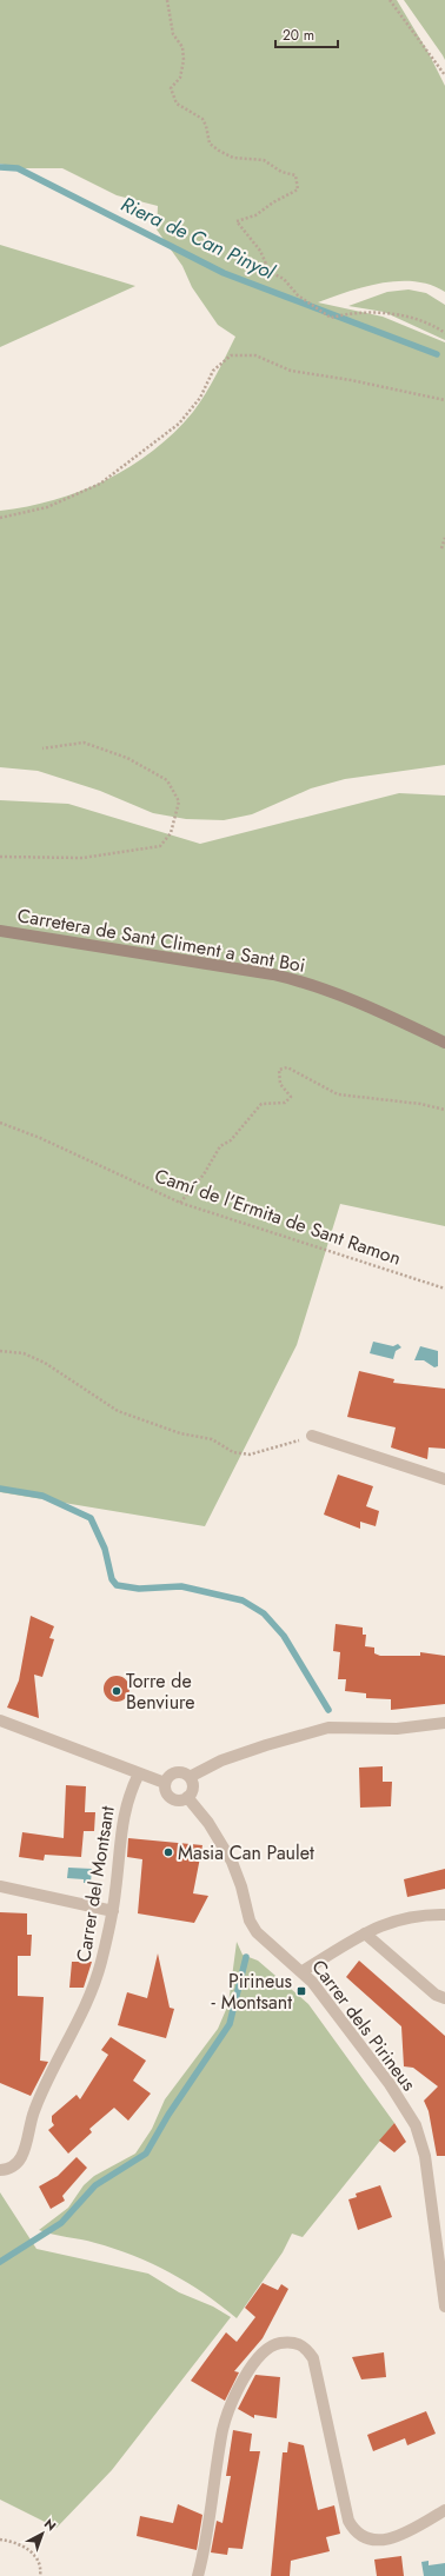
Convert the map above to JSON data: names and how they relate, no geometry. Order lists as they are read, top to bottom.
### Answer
{
  "streets": {
    "street": ["Carretera de Sant Climent a Sant Boi", "Carrer del Montsant", "Carrer dels Pirineus"],
    "path": ["Camí de l'Ermita de Sant Ramon"]
  },
  "water": ["Riera de Can Pinyol"],
  "places": {
    "other": ["Torre de Benviure", "Masia Can Paulet"],
    "transit": ["Pirineus - Montsant"]
  },
  "scale_bar": "20 m",
  "north": "top right"
}
